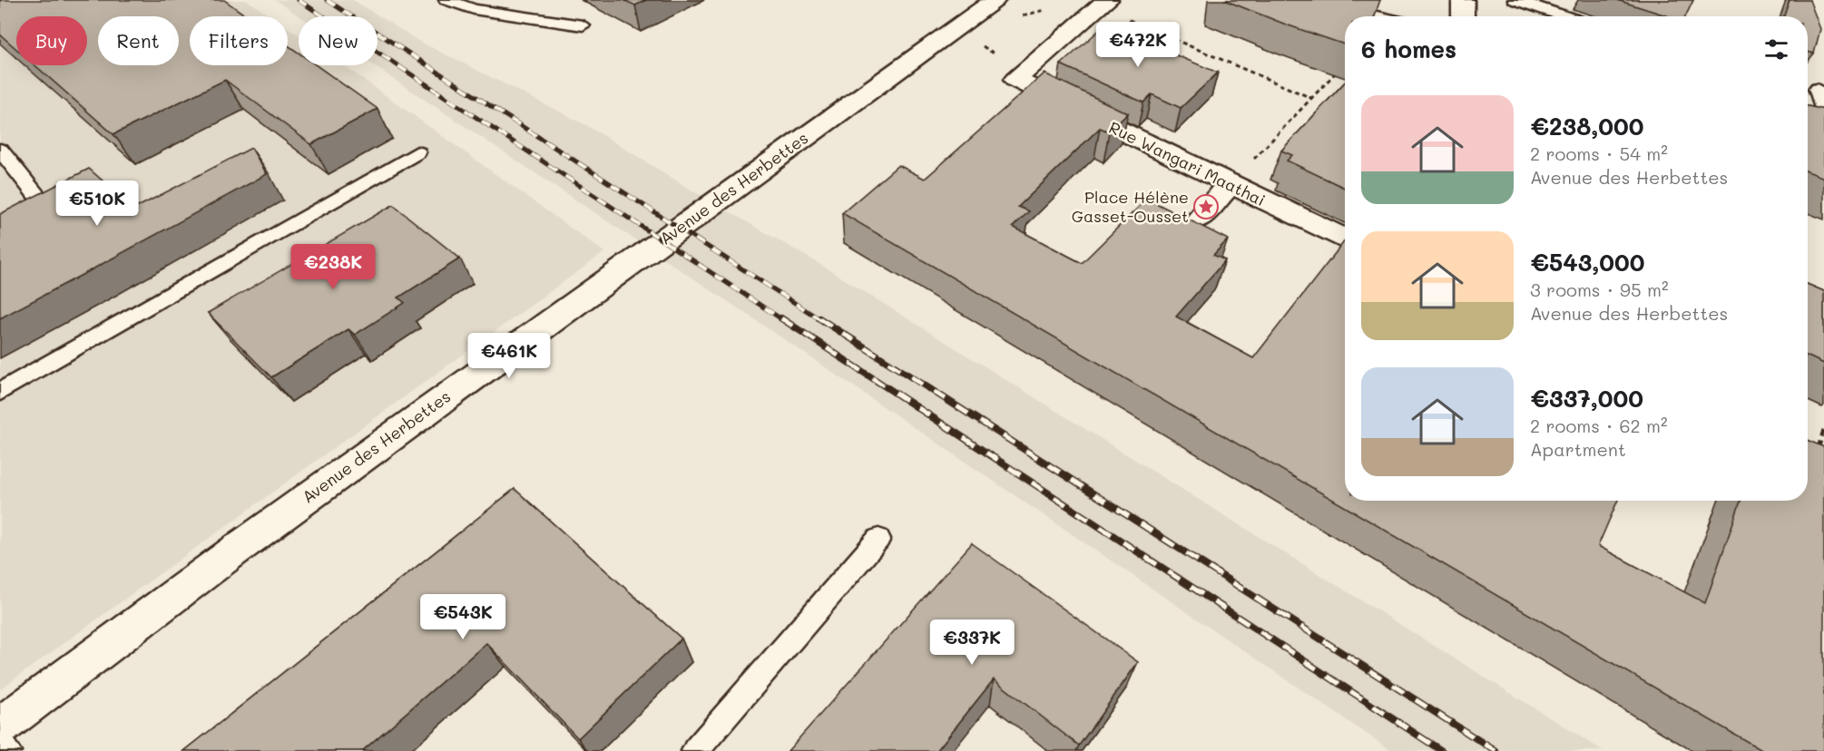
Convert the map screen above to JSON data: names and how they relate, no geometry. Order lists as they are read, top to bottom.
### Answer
{
  "streets": {
    "street": ["Rue Wangari Maathai", "Avenue des Herbettes"]
  },
  "places": {
    "place": ["Place Hélène Gasset-Ousset"]
  },
  "page": {
    "chip": [
      "Buy",
      "Rent",
      "Filters",
      "New"
    ],
    "heading": "6 homes",
    "price": [
      "€472K",
      "€510K",
      "€238K",
      "€461K",
      "€543K",
      "€337K"
    ],
    "list": [
      {
        "name": "€238,000",
        "note": "2 rooms · 54 m² · Avenue des Herbettes"
      },
      {
        "name": "€543,000",
        "note": "3 rooms · 95 m² · Avenue des Herbettes"
      },
      {
        "name": "€337,000",
        "note": "2 rooms · 62 m² · Apartment"
      }
    ]
  }
}
